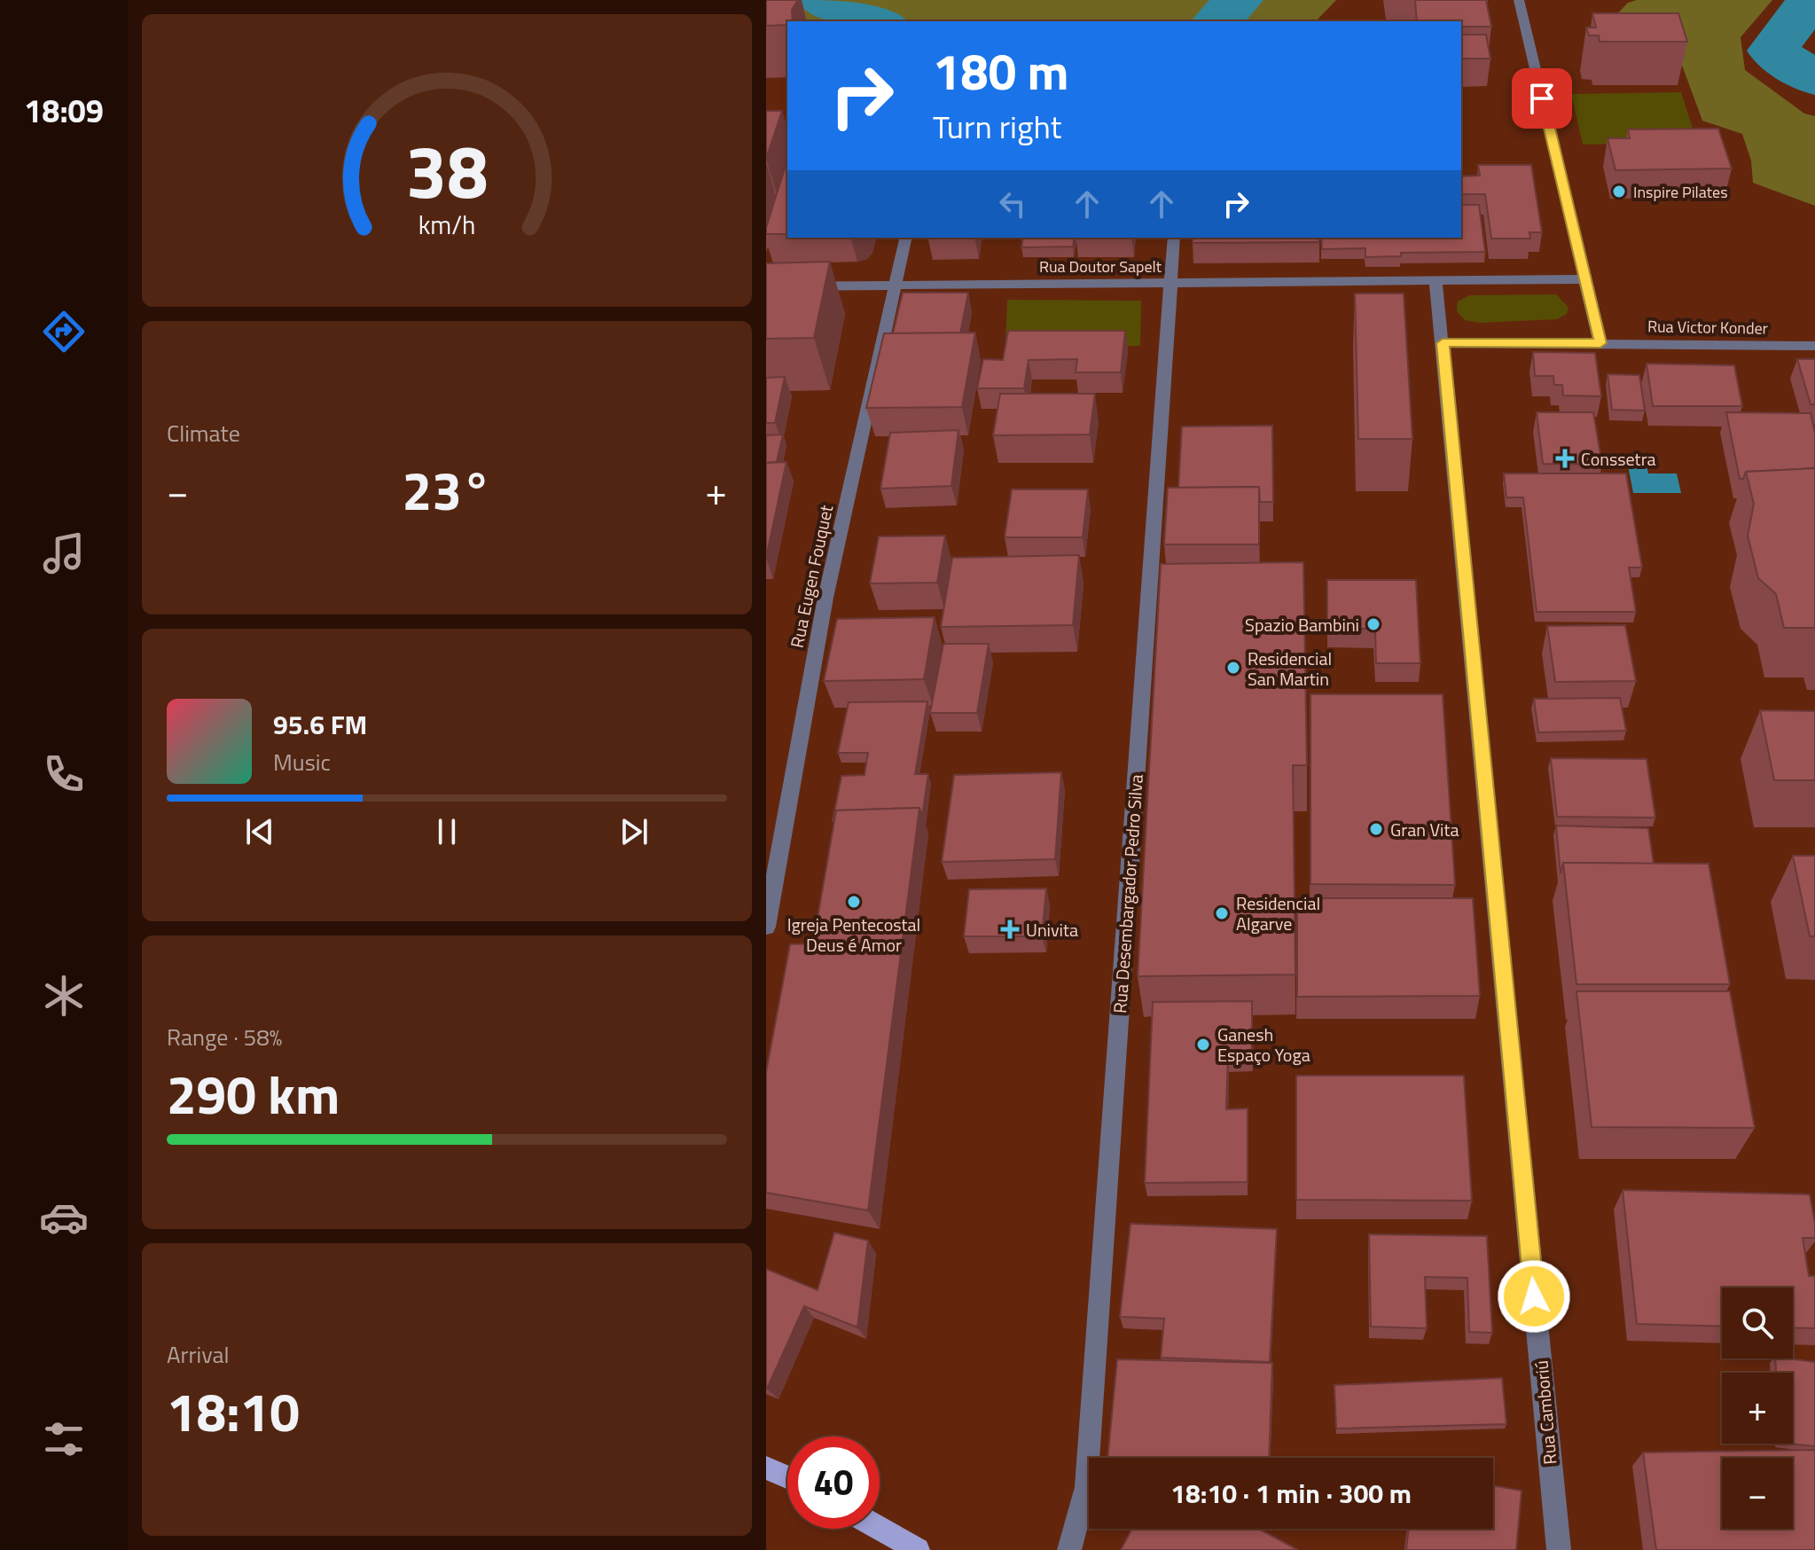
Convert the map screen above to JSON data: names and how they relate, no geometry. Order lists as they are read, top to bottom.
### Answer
{
  "streets": {
    "street": [
      "Rua Doutor Sapelt",
      "Rua Victor Konder",
      "Rua Eugen Fouquet",
      "Rua Desembargador Pedro Silva",
      "Rua Camboriú"
    ]
  },
  "crossings": [
    ["Rua Doutor Sapelt", "Rua Eugen Fouquet"],
    ["Rua Doutor Sapelt", "Rua Desembargador Pedro Silva"],
    ["Rua Doutor Sapelt", "Rua Camboriú"],
    ["Rua Victor Konder", "Rua Camboriú"]
  ],
  "places": {
    "other": [
      "Inspire Pilates",
      "Spazio Bambini",
      "Residencial San Martin",
      "Gran Vita",
      "Igreja Pentecostal Deus é Amor",
      "Residencial Algarve",
      "Ganesh Espaço Yoga"
    ],
    "health": ["Conssetra", "Univita"]
  },
  "page": {
    "tabs": "18:09",
    "turn": ["180 m", "Turn right"],
    "tile": [
      "Climate",
      ["Range · 58%", "290 km"],
      ["Arrival", "18:10"]
    ],
    "heat": ["−", "23°", "+"],
    "song": ["95.6 FM", "Music"],
    "map_buttons": ["+", "−"],
    "limit": "40",
    "trip": "18:10 · 1 min · 300 m",
    "gauge": ["38", "km/h"]
  }
}
